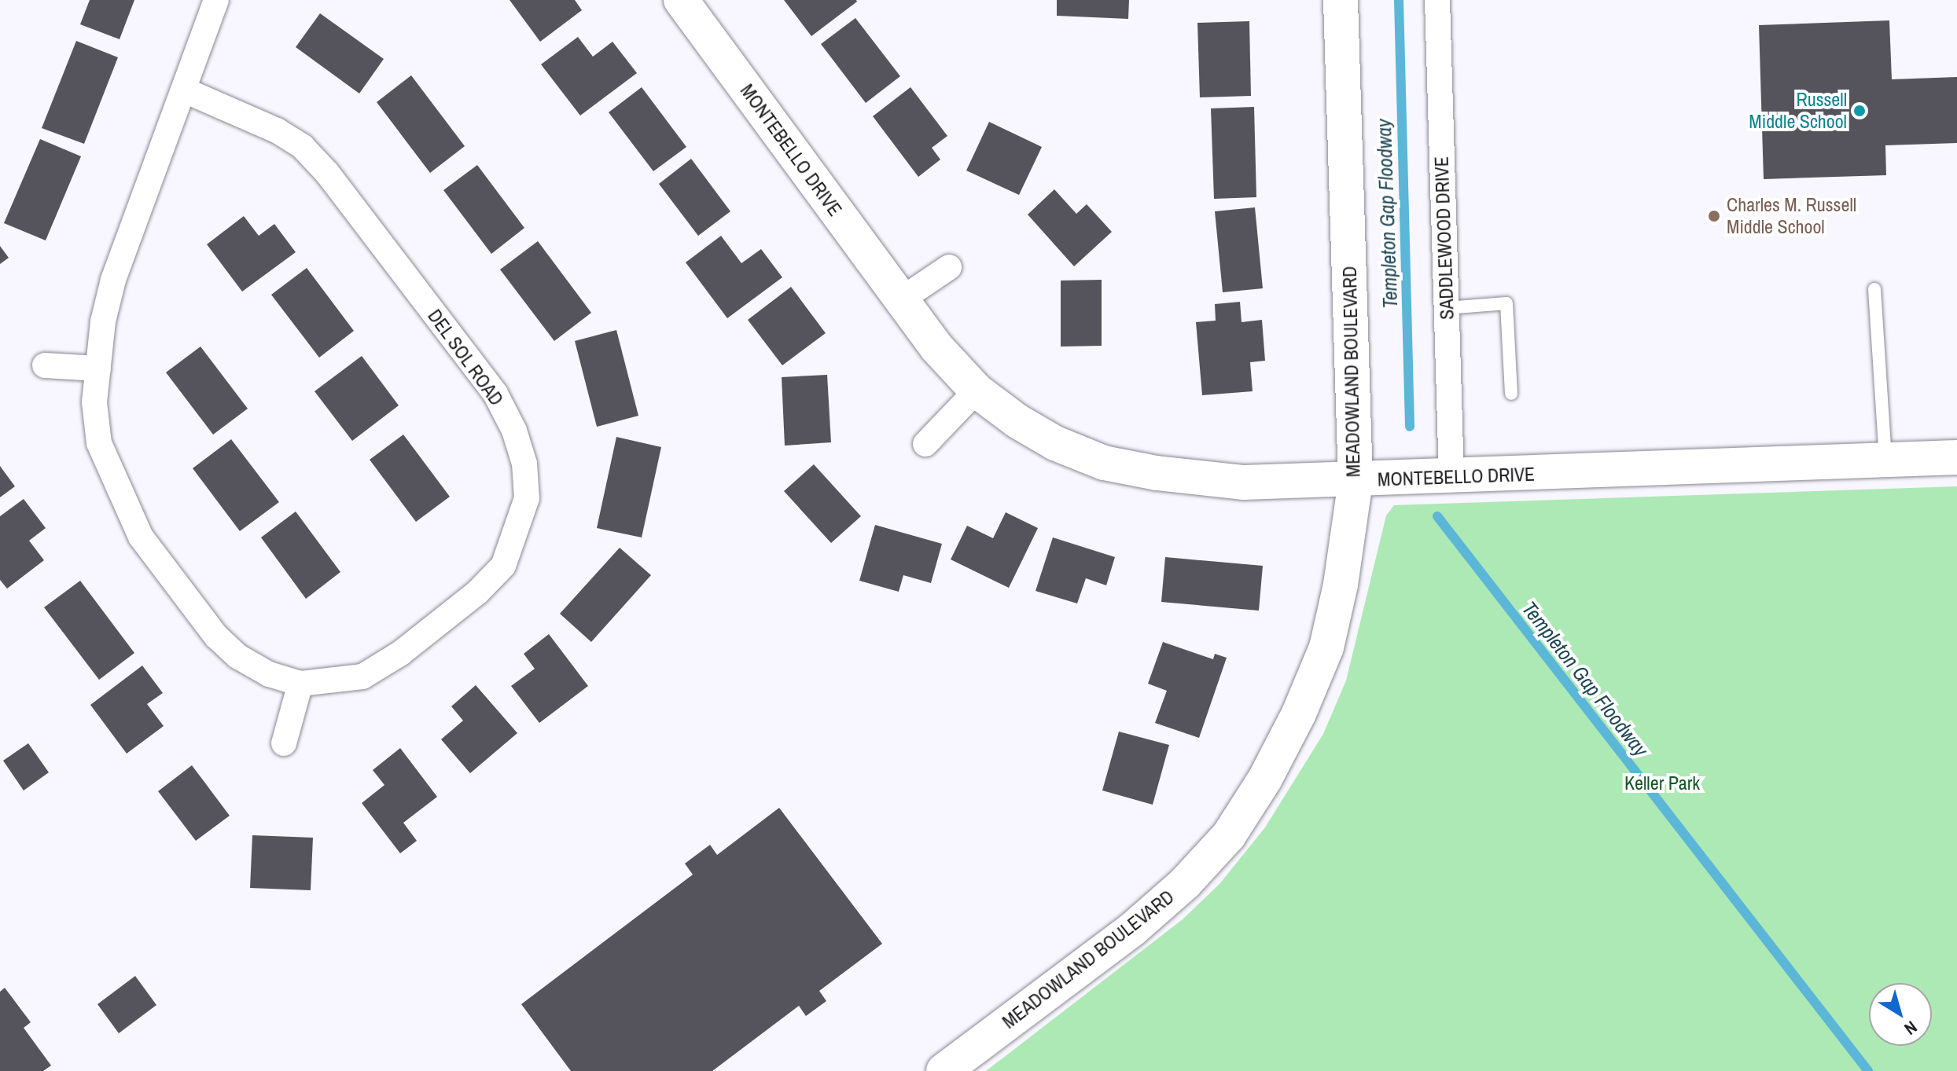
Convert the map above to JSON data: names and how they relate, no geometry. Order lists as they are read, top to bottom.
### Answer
{
  "streets": {
    "street": [
      "MONTEBELLO DRIVE",
      "SADDLEWOOD DRIVE",
      "DEL SOL ROAD",
      "MEADOWLAND BOULEVARD"
    ]
  },
  "crossings": [
    ["MONTEBELLO DRIVE", "SADDLEWOOD DRIVE"],
    ["MONTEBELLO DRIVE", "MEADOWLAND BOULEVARD"]
  ],
  "water": ["Templeton Gap Floodway"],
  "parks": ["Keller Park"],
  "places": ["Russell Middle School", "Charles M. Russell Middle School"],
  "north": "bottom right"
}
